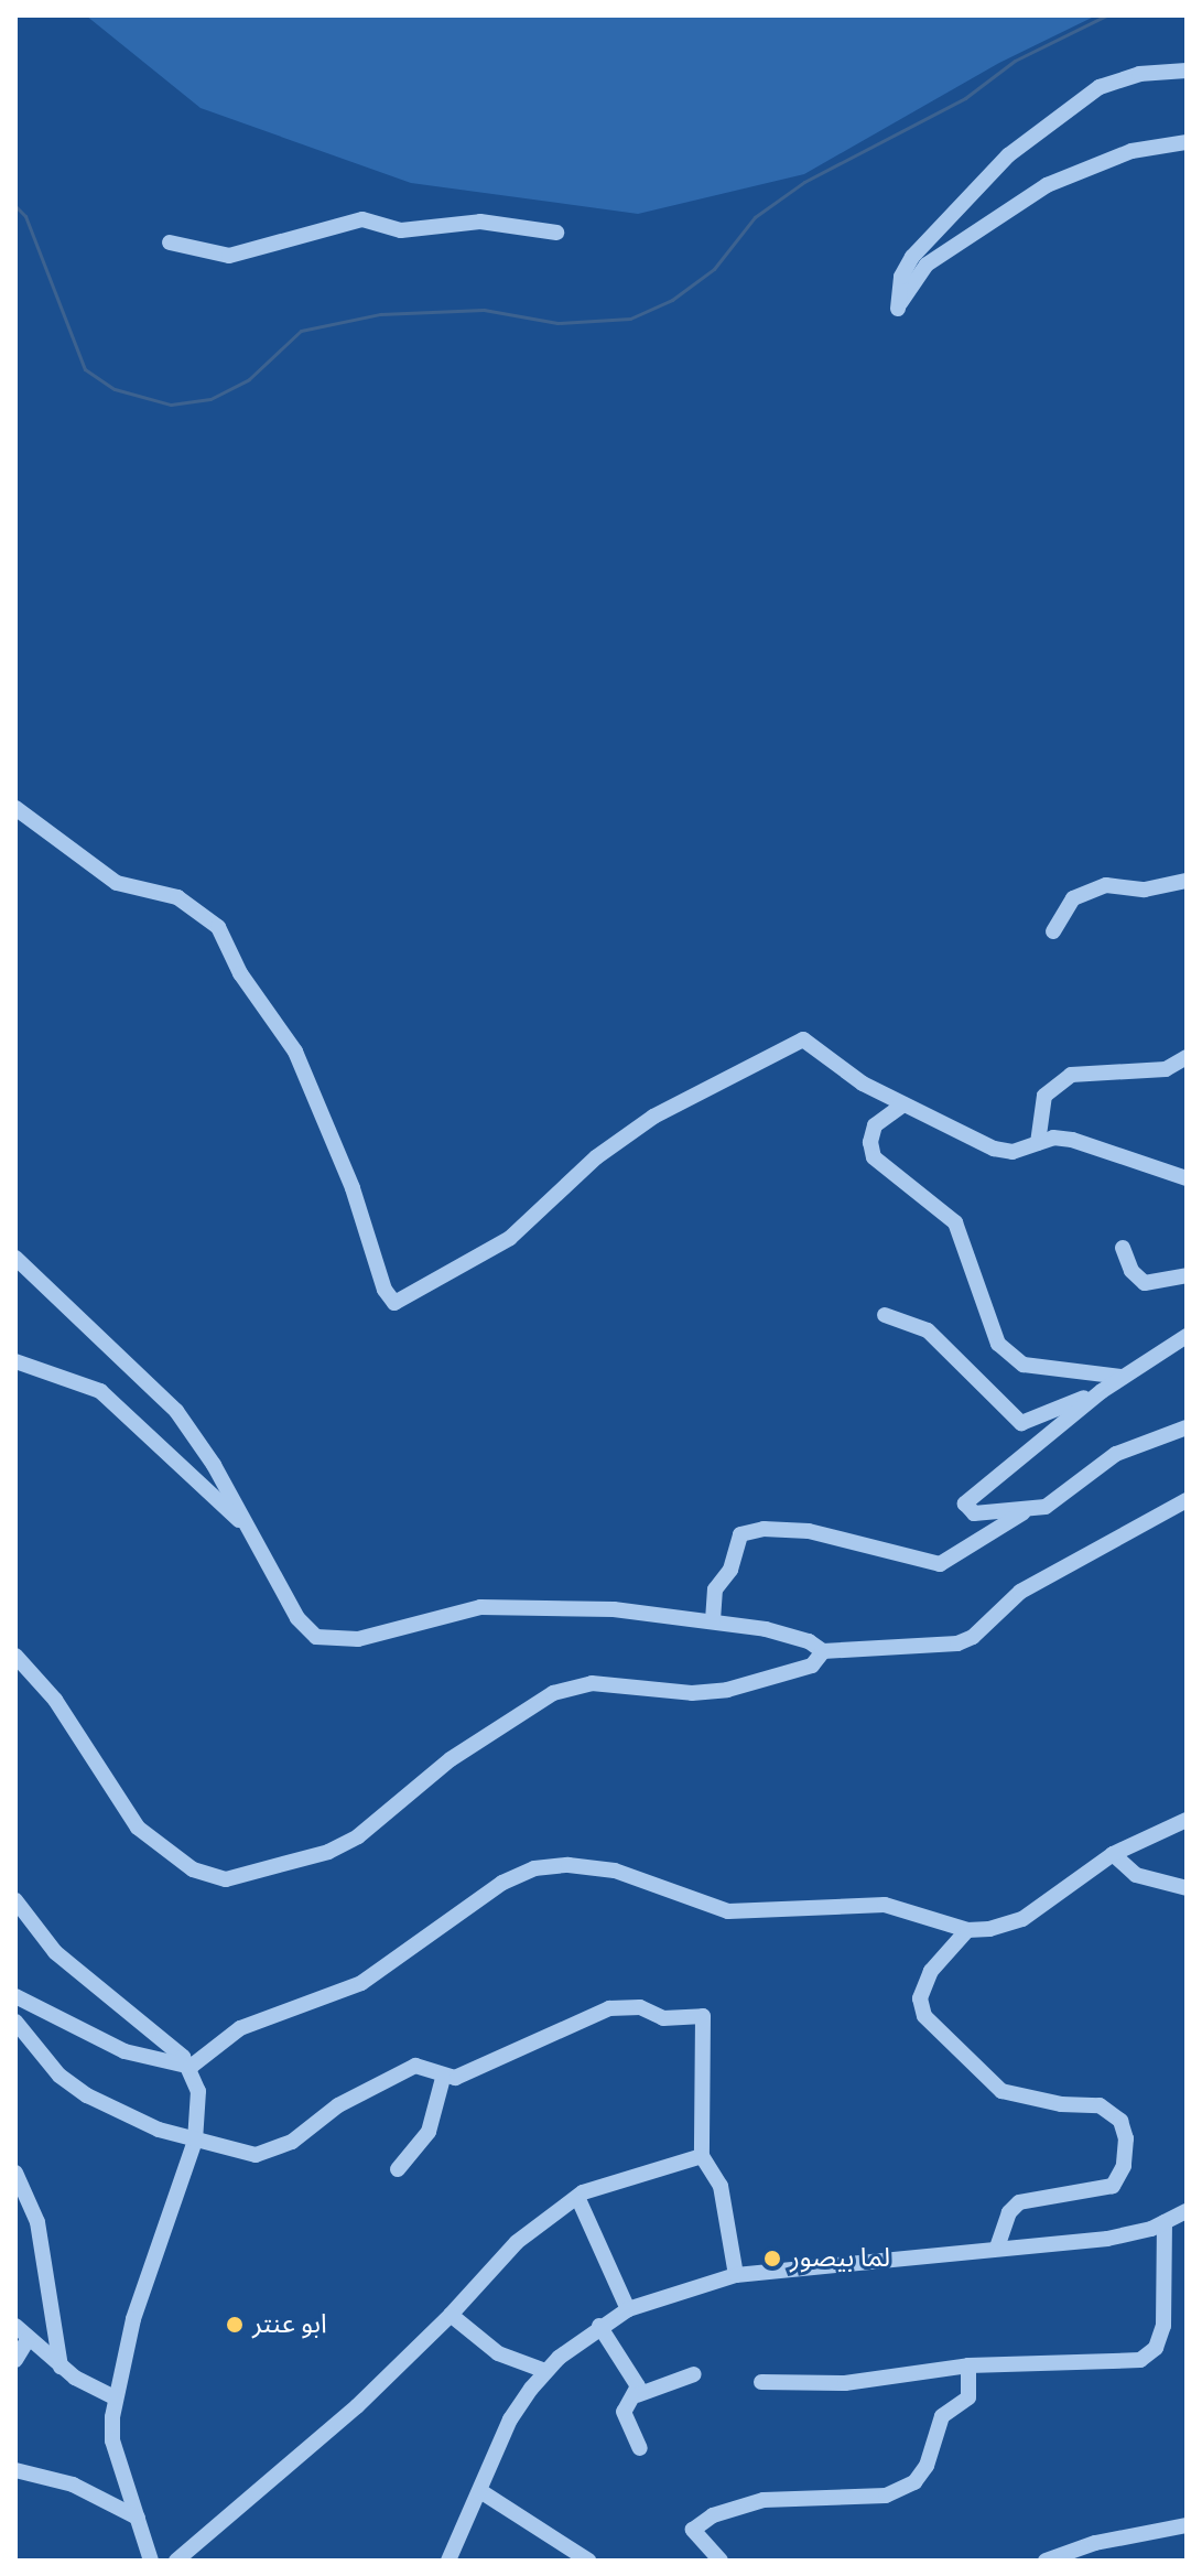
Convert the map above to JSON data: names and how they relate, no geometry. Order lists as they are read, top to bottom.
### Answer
{
  "places": ["لما بيصور", "ابو عنتر"]
}
